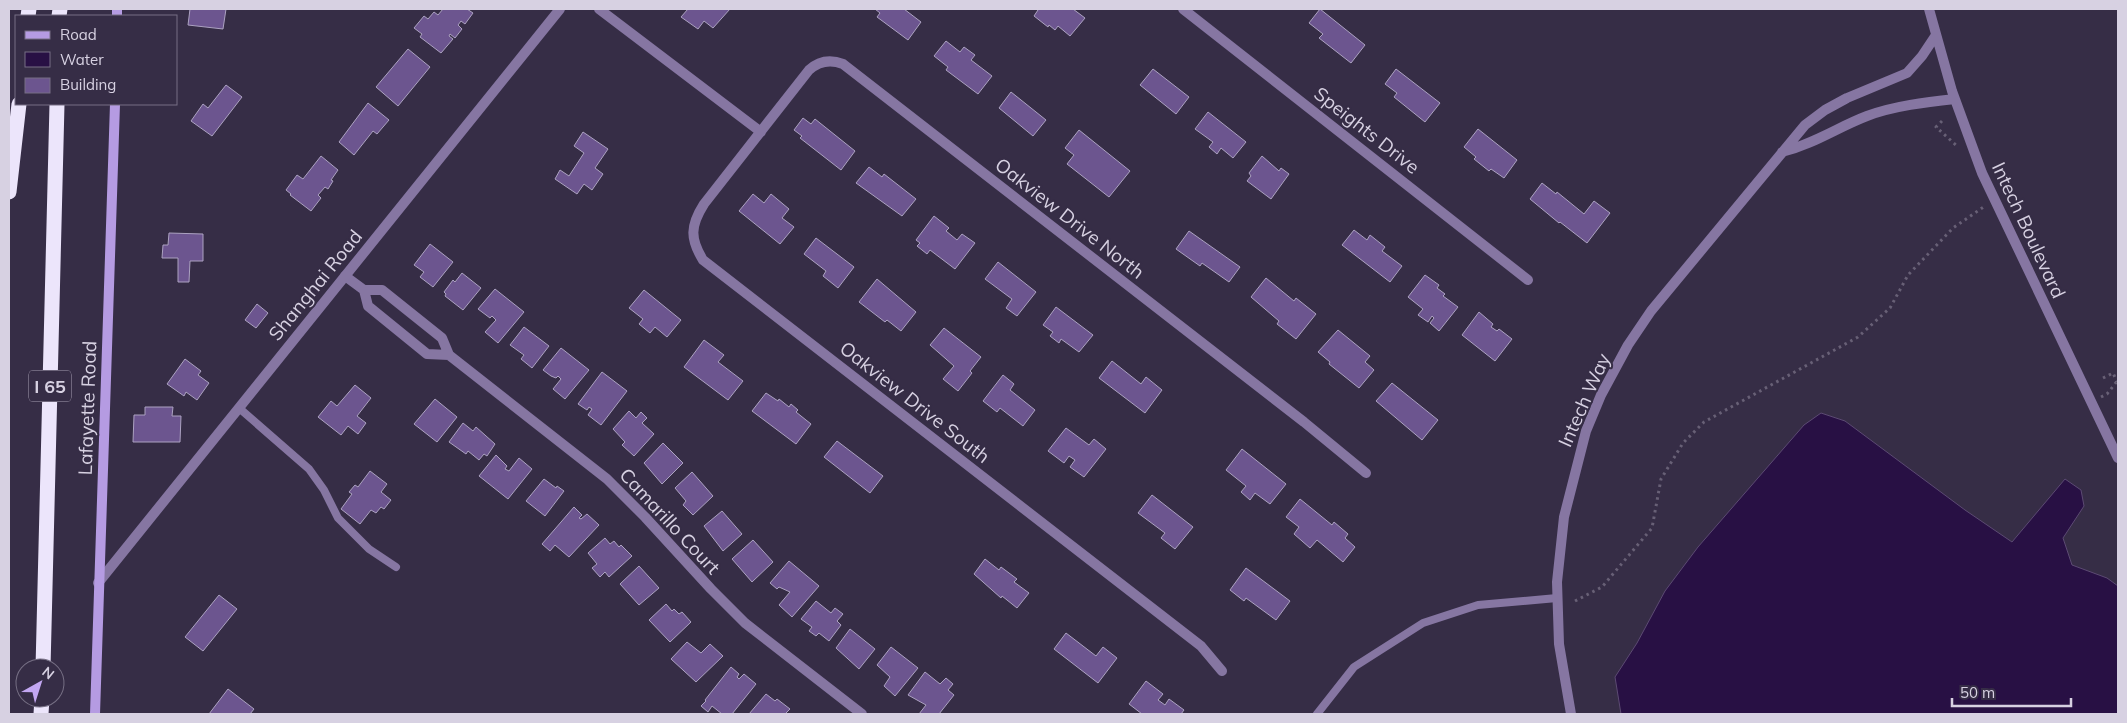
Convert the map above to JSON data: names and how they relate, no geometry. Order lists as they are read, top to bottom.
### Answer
{
  "streets": {
    "highway": ["I 65"],
    "main road": ["Lafayette Road"],
    "street": [
      "Speights Drive",
      "Oakview Drive North",
      "Intech Boulevard",
      "Shanghai Road",
      "Intech Way",
      "Oakview Drive South",
      "Camarillo Court"
    ]
  },
  "crossings": [
    ["Oakview Drive North", "Oakview Drive South"],
    ["Intech Boulevard", "Intech Way"],
    ["Shanghai Road", "Lafayette Road"],
    ["Shanghai Road", "Camarillo Court"]
  ],
  "legend": ["Road", "Water", "Building"],
  "scale_bar": "50 m",
  "north": "top right"
}
